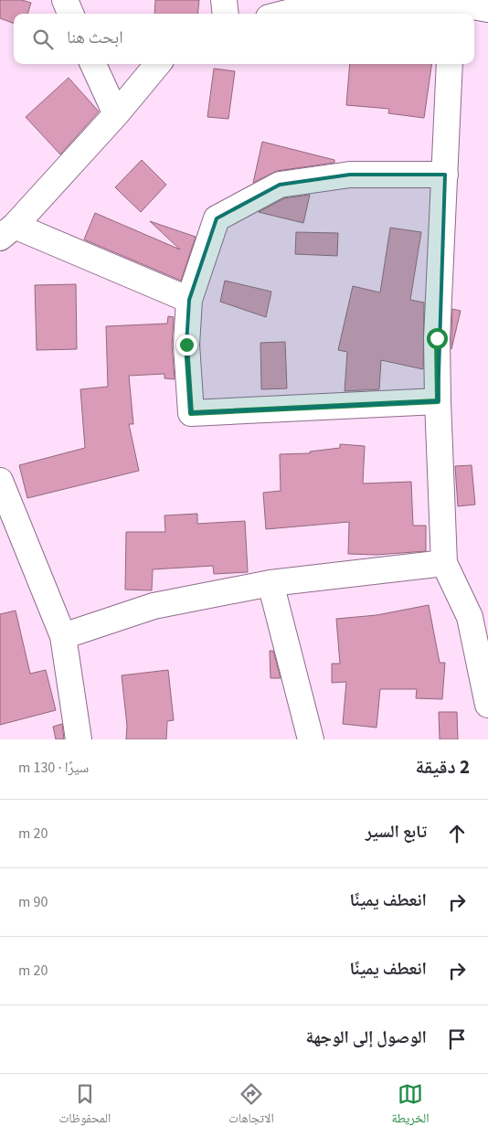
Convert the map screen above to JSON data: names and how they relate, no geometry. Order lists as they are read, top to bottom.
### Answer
{
  "page": {
    "search": "ابحث هنا",
    "heading": ["2 دقيقة", "سيرًا · 130 m"],
    "list": [
      ["تابع السير", "20 m"],
      ["انعطف يمينًا", "90 m"],
      ["انعطف يمينًا", "20 m"],
      "الوصول إلى الوجهة"
    ],
    "nav": ["الخريطة", "الاتجاهات", "المحفوظات"]
  }
}
